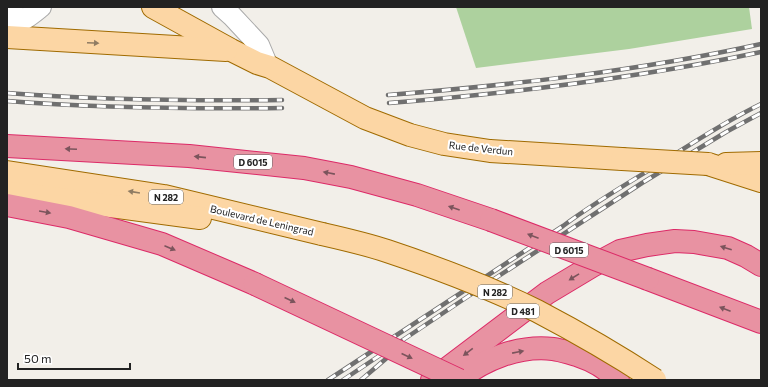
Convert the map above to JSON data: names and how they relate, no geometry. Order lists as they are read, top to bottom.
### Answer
{
  "streets": {
    "highway": ["D 6015", "D 481"],
    "main road": ["Rue de Verdun", "N 282", "Boulevard de Leningrad"]
  },
  "crossings": [
    ["N 282", "Boulevard de Leningrad"]
  ],
  "scale_bar": "50 m"
}
